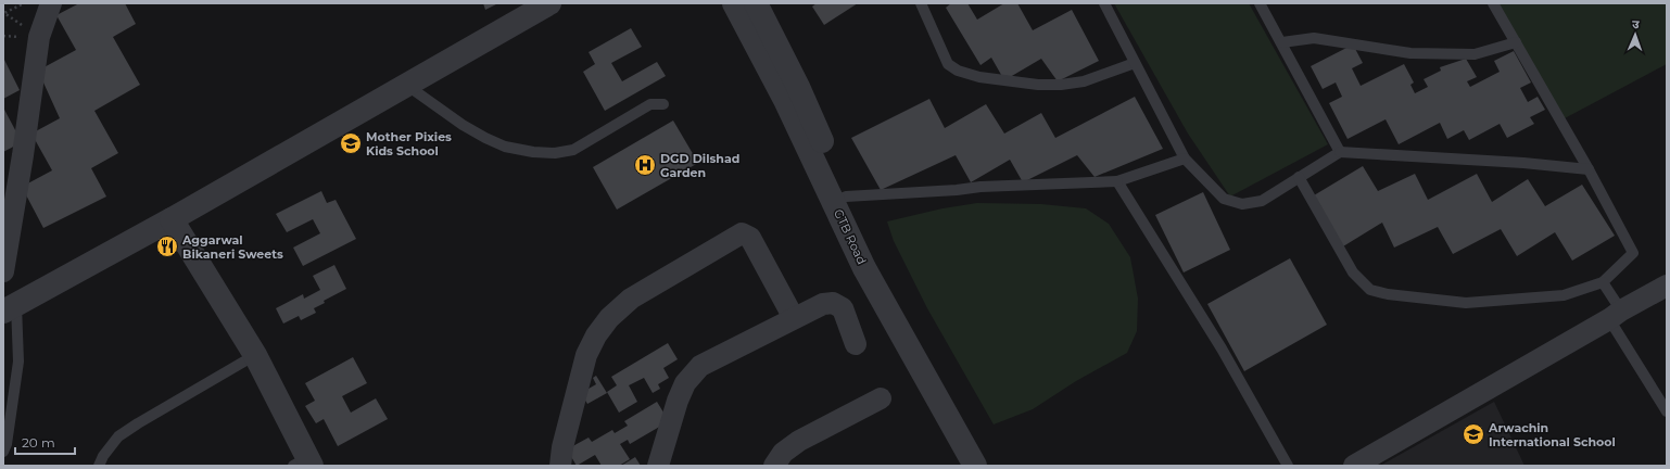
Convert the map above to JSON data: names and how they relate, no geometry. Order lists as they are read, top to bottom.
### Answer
{
  "streets": {
    "street": ["GTB Road"]
  },
  "places": {
    "school or university": ["Mother Pixies Kids School", "Arwachin International School"],
    "hospital": ["DGD Dilshad Garden"],
    "restaurant": ["Aggarwal Bikaneri Sweets"]
  },
  "scale_bar": "20 m",
  "north": "top"
}
